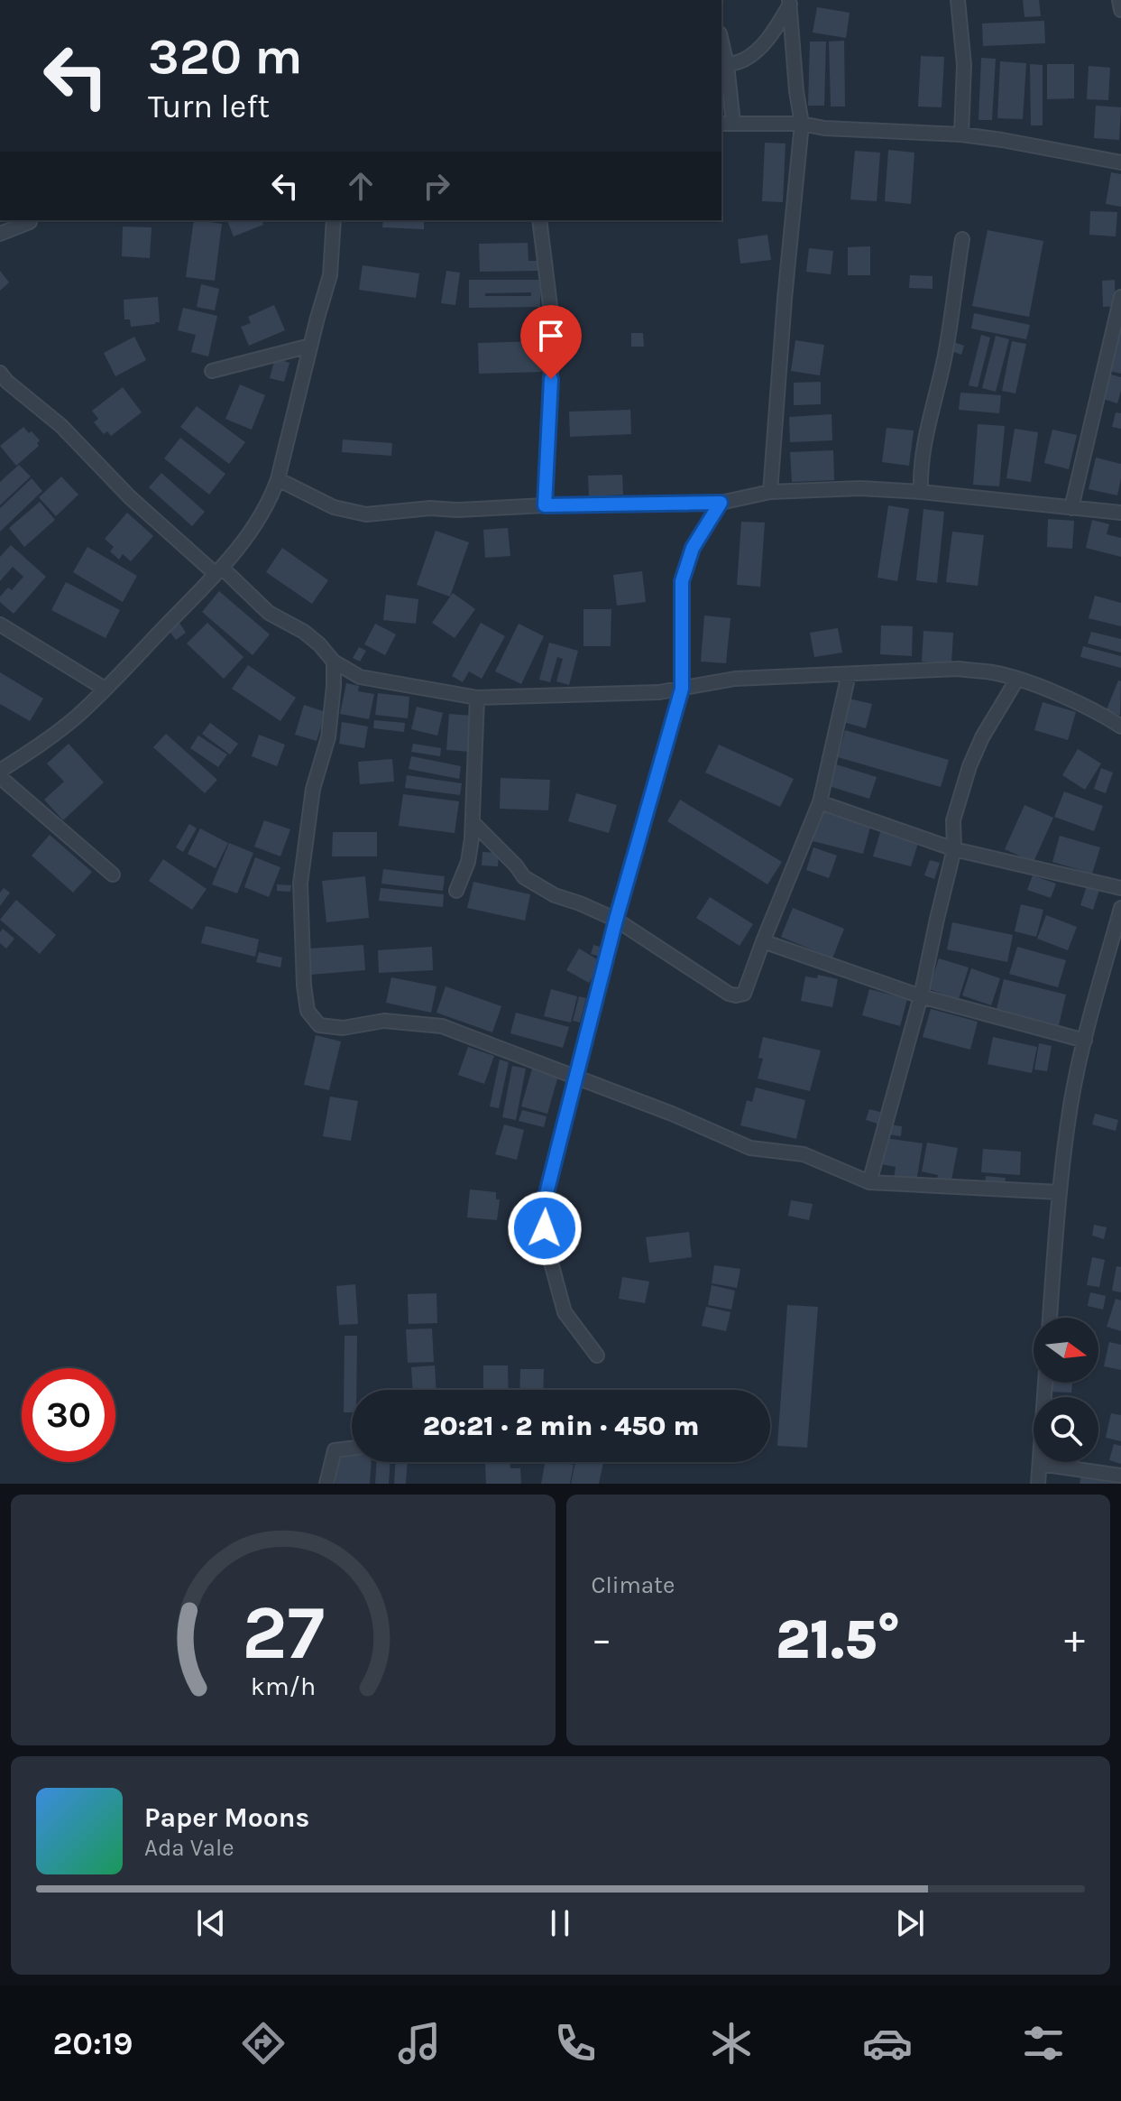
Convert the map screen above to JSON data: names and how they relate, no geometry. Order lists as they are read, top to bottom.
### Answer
{
  "north": "right",
  "page": {
    "turn": ["320 m", "Turn left"],
    "limit": "30",
    "trip": "20:21 · 2 min · 450 m",
    "tile": "Climate",
    "heat": ["−", "21.5°", "+"],
    "song": ["Paper Moons", "Ada Vale"],
    "tabs": "20:19",
    "gauge": ["27", "km/h"]
  }
}
